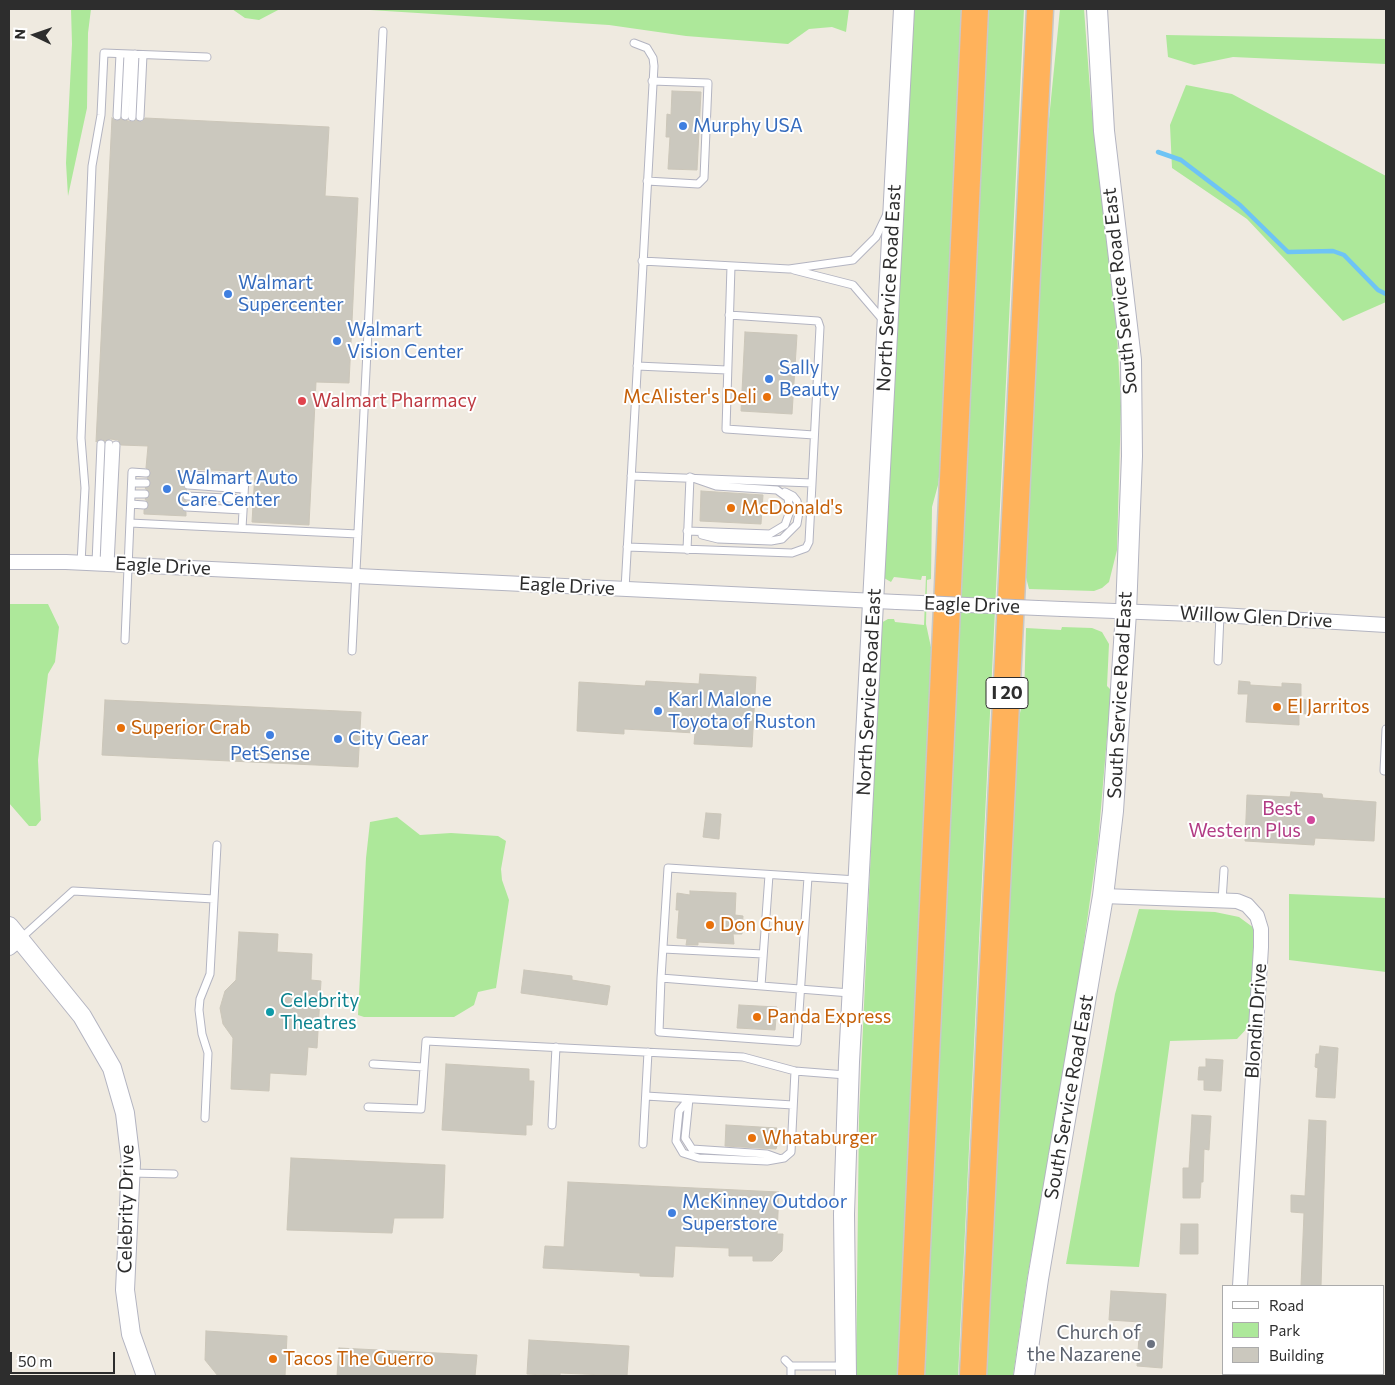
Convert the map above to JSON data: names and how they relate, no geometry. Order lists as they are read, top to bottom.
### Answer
{
  "streets": {
    "highway": ["I 20"],
    "main road": ["North Service Road East", "South Service Road East"],
    "street": [
      "Eagle Drive",
      "Willow Glen Drive",
      "Blondin Drive",
      "Celebrity Drive"
    ]
  },
  "crossings": [
    ["North Service Road East", "Eagle Drive"],
    ["South Service Road East", "Eagle Drive"],
    ["South Service Road East", "Willow Glen Drive"],
    ["South Service Road East", "Blondin Drive"],
    ["Eagle Drive", "Willow Glen Drive"]
  ],
  "places": [
    "Murphy USA",
    "Walmart Supercenter",
    "Walmart Vision Center",
    "Sally Beauty",
    "McAlister's Deli",
    "Walmart Pharmacy",
    "Walmart Auto Care Center",
    "McDonald's",
    "El Jarritos",
    "Karl Malone Toyota of Ruston",
    "Superior Crab",
    "PetSense",
    "City Gear",
    "Best Western Plus",
    "Don Chuy",
    "Celebrity Theatres",
    "Panda Express",
    "Whataburger",
    "McKinney Outdoor Superstore",
    "Church of the Nazarene",
    "Tacos The Guerro"
  ],
  "legend": ["Road", "Park", "Building"],
  "scale_bar": "50 m",
  "north": "left"
}
